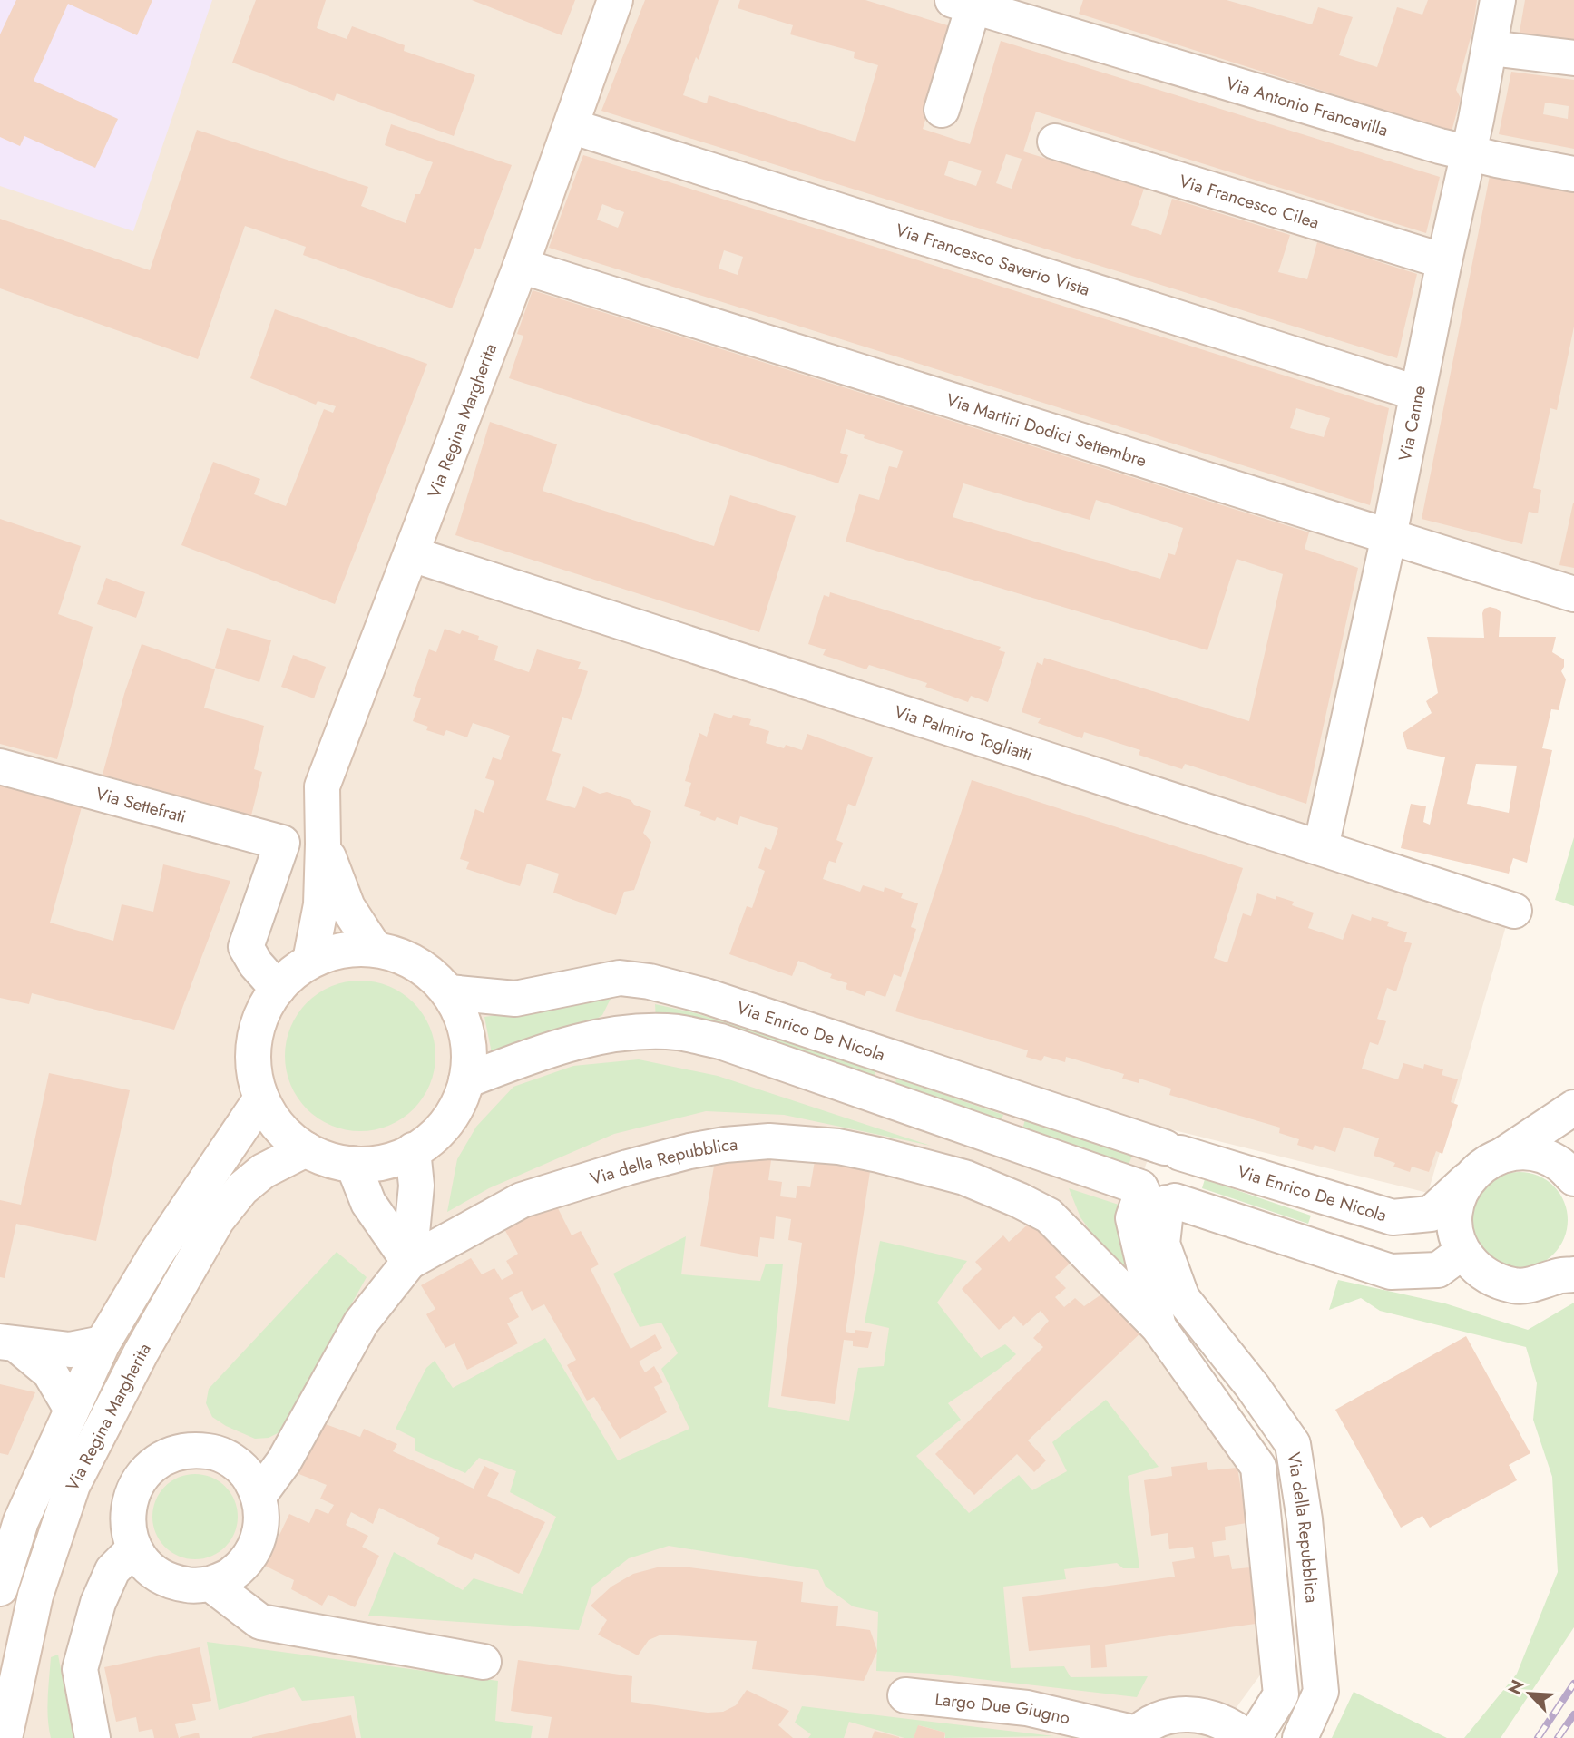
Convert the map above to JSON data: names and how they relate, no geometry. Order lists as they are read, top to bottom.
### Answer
{
  "streets": {
    "street": [
      "Via Antonio Francavilla",
      "Via Francesco Cilea",
      "Via Francesco Saverio Vista",
      "Via Regina Margherita",
      "Via Canne",
      "Via Martiri Dodici Settembre",
      "Via Palmiro Togliatti",
      "Via Settefrati",
      "Via Enrico De Nicola",
      "Via della Repubblica",
      "Largo Due Giugno"
    ]
  },
  "crossings": [
    ["Via Antonio Francavilla", "Via Canne"],
    ["Via Francesco Cilea", "Via Canne"],
    ["Via Francesco Saverio Vista", "Via Regina Margherita"],
    ["Via Francesco Saverio Vista", "Via Canne"],
    ["Via Regina Margherita", "Via Martiri Dodici Settembre"],
    ["Via Regina Margherita", "Via Palmiro Togliatti"],
    ["Via Regina Margherita", "Via Settefrati"],
    ["Via Regina Margherita", "Via Enrico De Nicola"],
    ["Via Canne", "Via Martiri Dodici Settembre"],
    ["Via Canne", "Via Palmiro Togliatti"],
    ["Via Settefrati", "Via Enrico De Nicola"],
    ["Via Enrico De Nicola", "Via della Repubblica"]
  ],
  "north": "top left"
}
